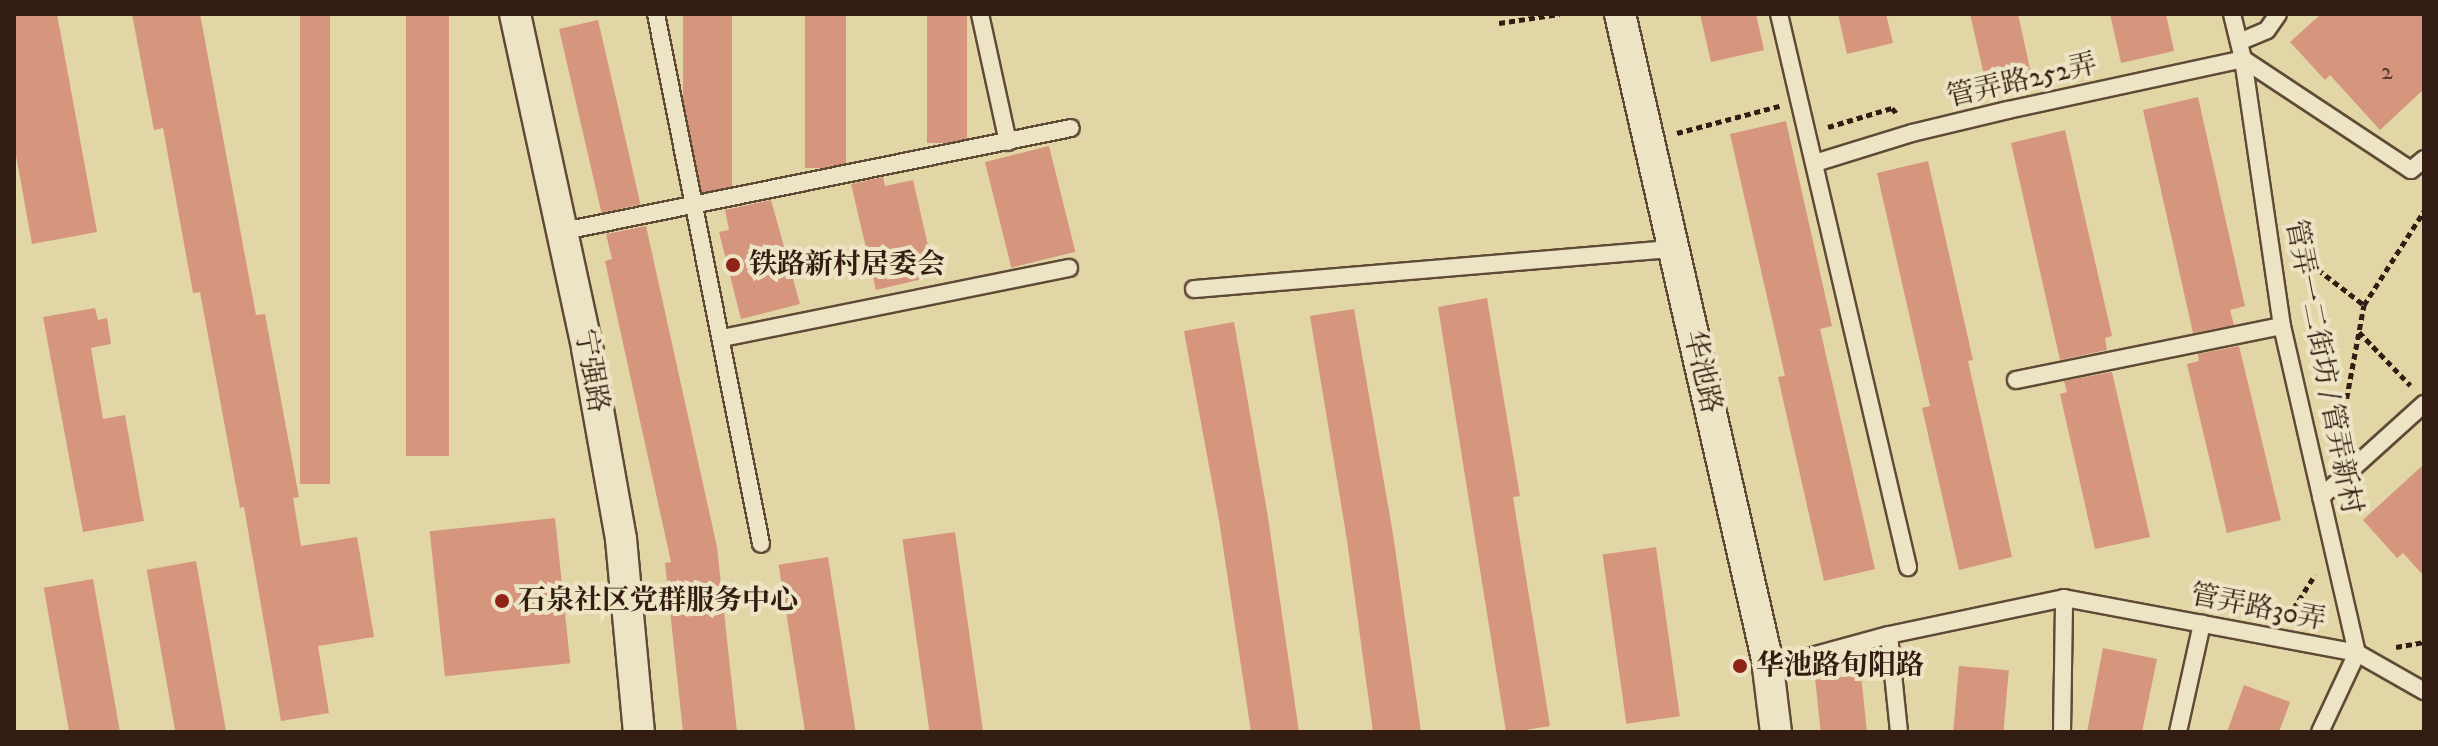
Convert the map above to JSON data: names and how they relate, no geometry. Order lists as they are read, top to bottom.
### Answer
{
  "streets": {
    "street": ["宁强路", "华池路"],
    "lane": ["管弄路252弄", "管弄一二街坊 / 管弄新村", "管弄路30弄"]
  },
  "crossings": [
    ["管弄路252弄", "管弄一二街坊 / 管弄新村"],
    ["管弄一二街坊 / 管弄新村", "管弄路30弄"],
    ["华池路", "管弄路30弄"]
  ],
  "places": ["铁路新村居委会", "石泉社区党群服务中心", "华池路旬阳路"],
  "house_numbers": ["2"]
}
